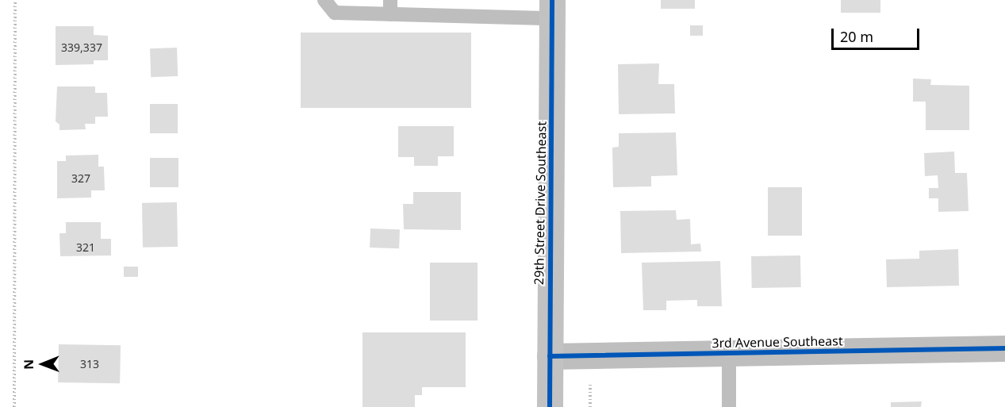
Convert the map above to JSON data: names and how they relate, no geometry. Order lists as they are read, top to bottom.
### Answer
{
  "streets": {
    "main road": ["29th Street Drive Southeast"],
    "street": ["3rd Avenue Southeast"]
  },
  "crossings": [
    ["29th Street Drive Southeast", "3rd Avenue Southeast"]
  ],
  "house_numbers": [
    "339,337",
    "327",
    "321",
    "313"
  ],
  "scale_bar": "20 m",
  "north": "left"
}
